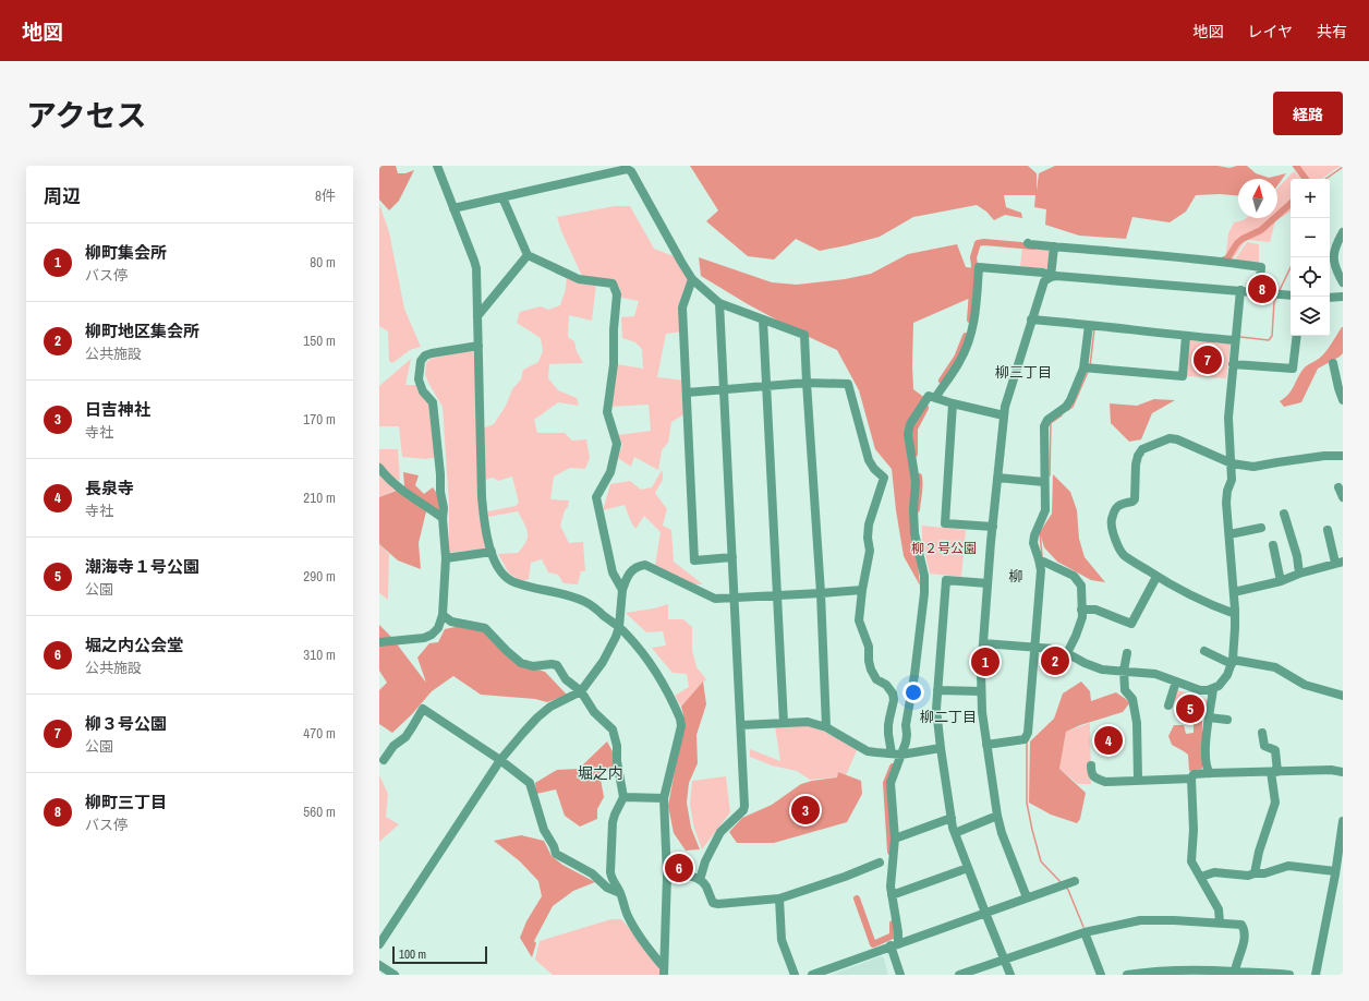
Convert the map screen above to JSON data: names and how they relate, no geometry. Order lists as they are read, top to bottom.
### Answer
{
  "districts": [
    "柳三丁目",
    "柳",
    "柳二丁目",
    "堀之内"
  ],
  "parks": ["柳２号公園"],
  "scale_bar": "100 m",
  "north": "top",
  "page": {
    "header": "地図",
    "nav": ["地図", "レイヤ", "共有"],
    "title": "アクセス",
    "buttons": "経路",
    "heading": ["周辺", "8件"],
    "map_buttons": ["+", "−"],
    "list": [
      {
        "mark": "1",
        "name": "柳町集会所",
        "note": "バス停",
        "value": "80 m"
      },
      {
        "mark": "2",
        "name": "柳町地区集会所",
        "note": "公共施設",
        "value": "150 m"
      },
      {
        "mark": "3",
        "name": "日吉神社",
        "note": "寺社",
        "value": "170 m"
      },
      {
        "mark": "4",
        "name": "長泉寺",
        "note": "寺社",
        "value": "210 m"
      },
      {
        "mark": "5",
        "name": "潮海寺１号公園",
        "note": "公園",
        "value": "290 m"
      },
      {
        "mark": "6",
        "name": "堀之内公会堂",
        "note": "公共施設",
        "value": "310 m"
      },
      {
        "mark": "7",
        "name": "柳３号公園",
        "note": "公園",
        "value": "470 m"
      },
      {
        "mark": "8",
        "name": "柳町三丁目",
        "note": "バス停",
        "value": "560 m"
      }
    ],
    "pins": [
      "8",
      "7",
      "2",
      "1",
      "5",
      "4",
      "3",
      "6"
    ],
    "scale": "100 m"
  }
}
